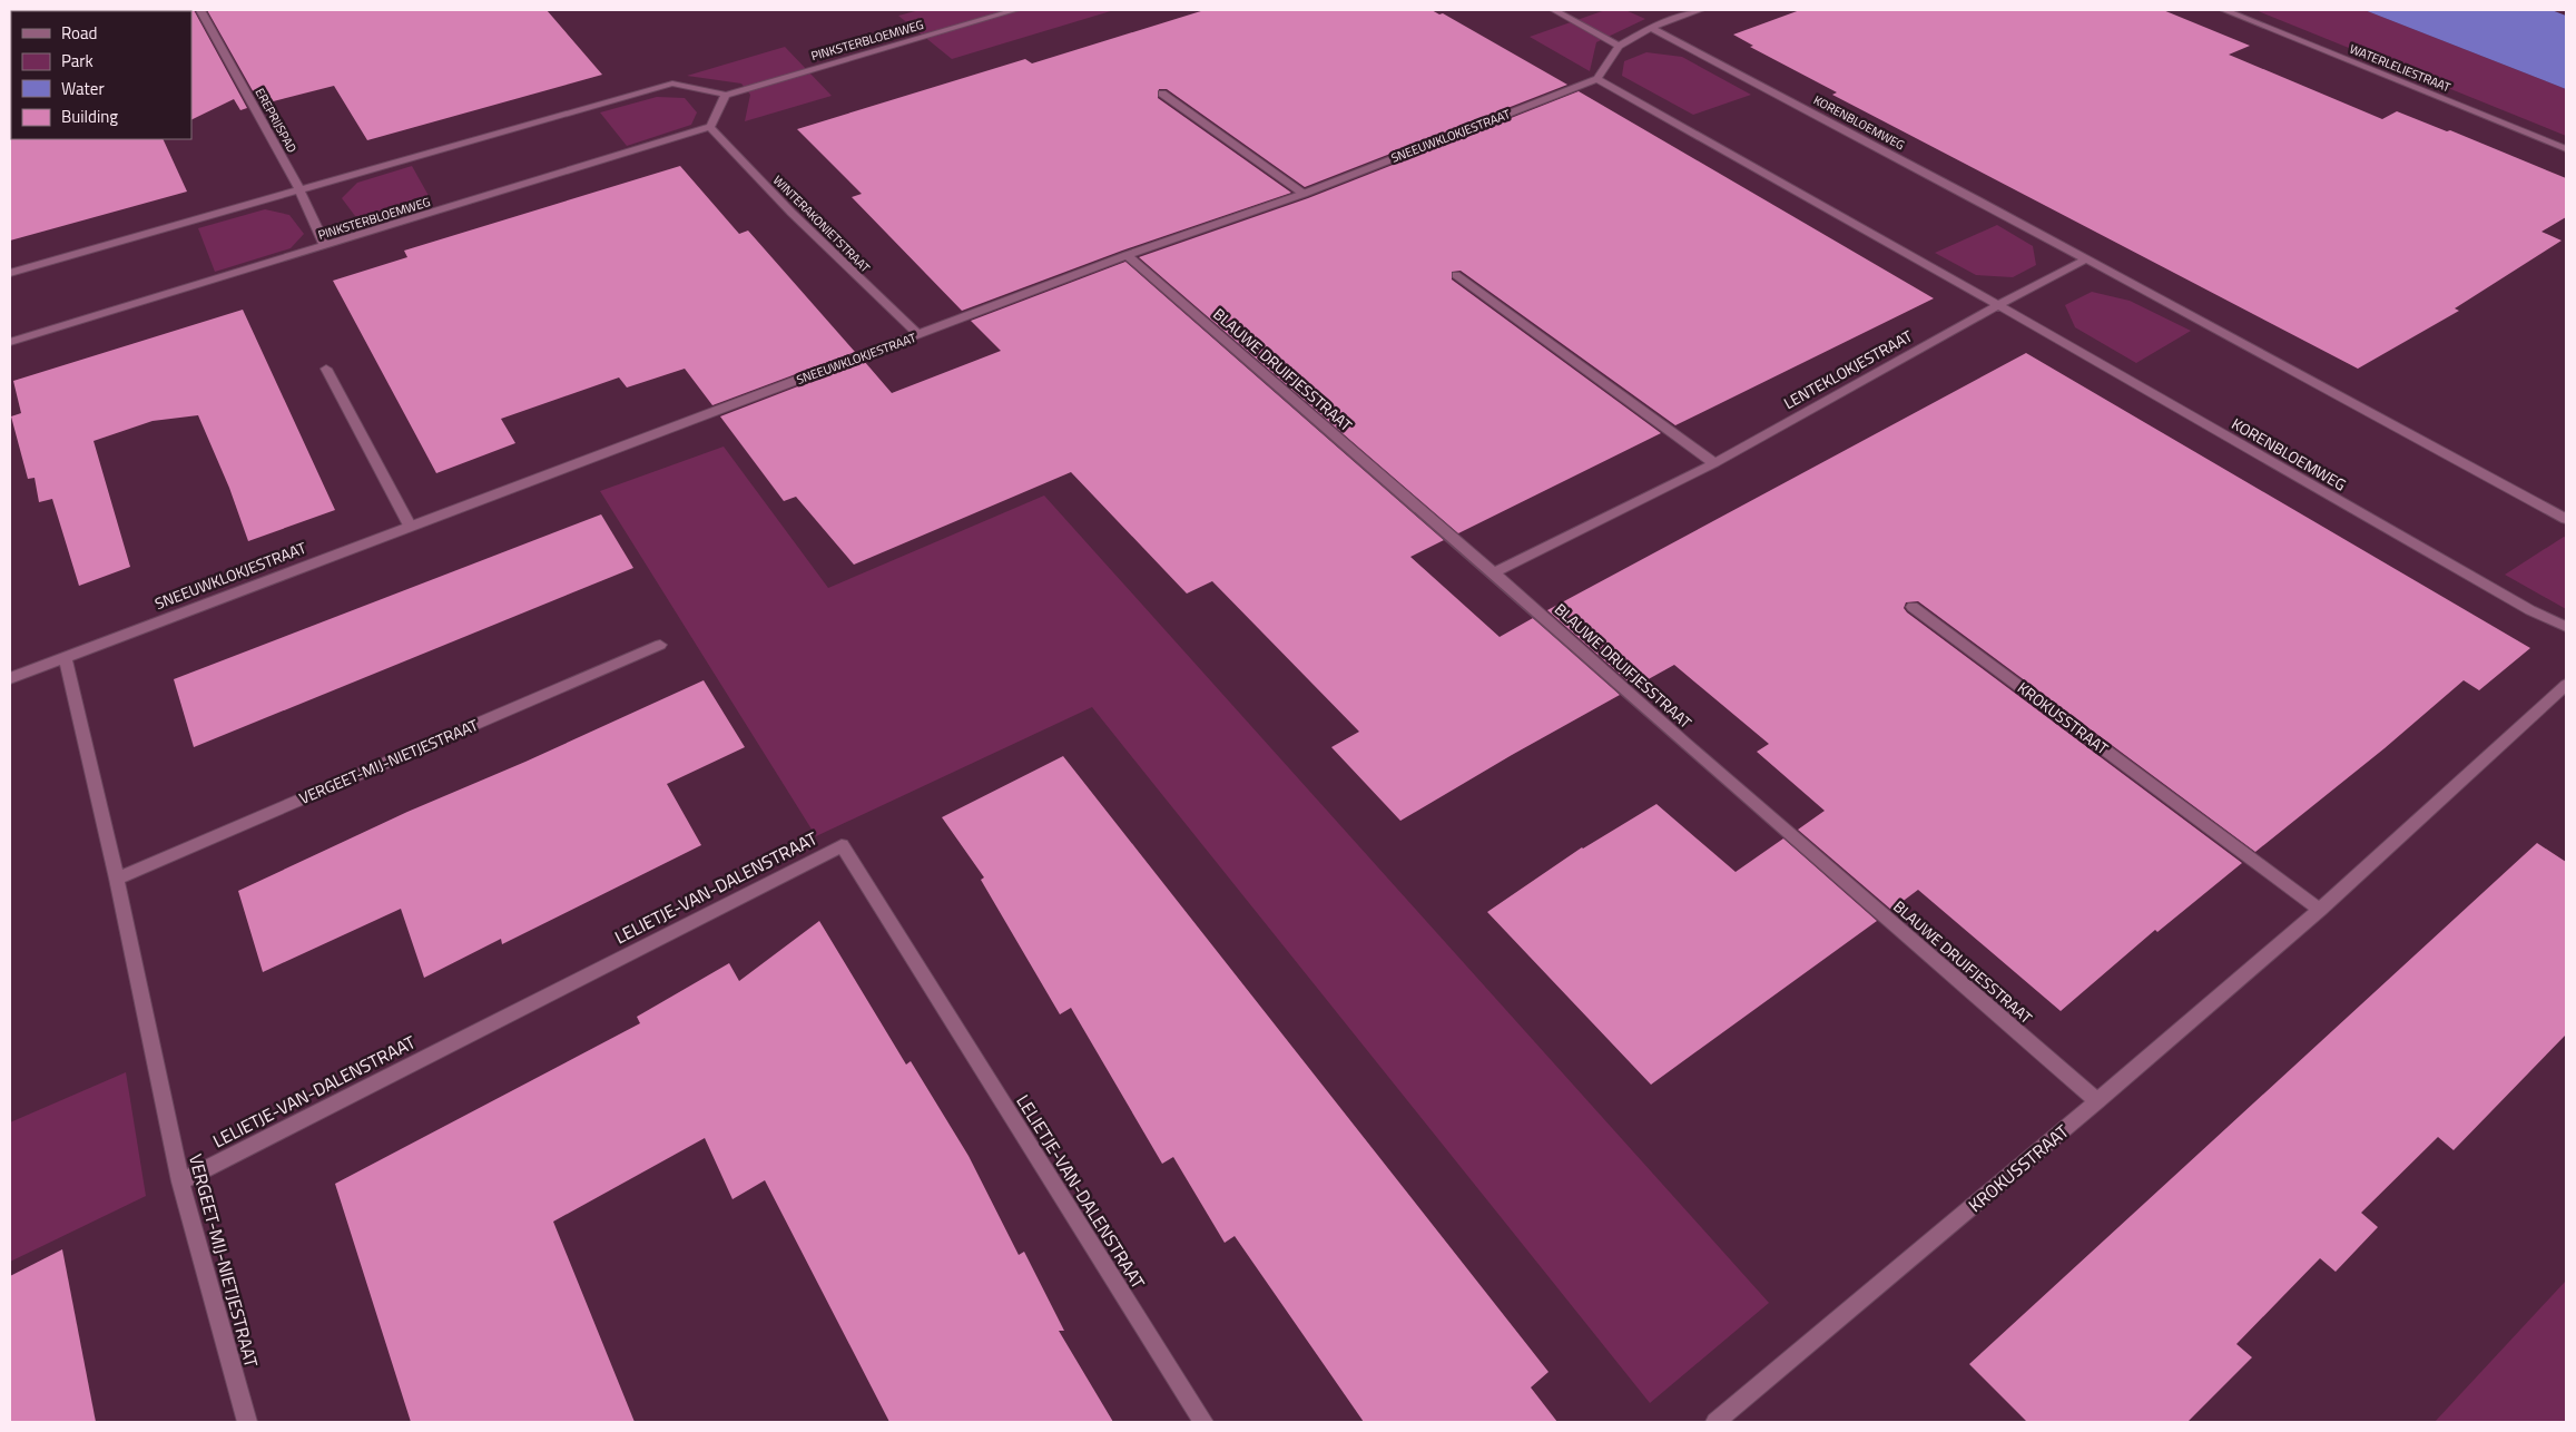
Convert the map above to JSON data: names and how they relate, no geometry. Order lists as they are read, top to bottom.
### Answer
{
  "streets": {
    "street": [
      "PINKSTERBLOEMWEG",
      "WATERLELIESTRAAT",
      "EREPRIJSPAD",
      "KORENBLOEMWEG",
      "SNEEUWKLOKJESTRAAT",
      "WINTERAKONIETSTRAAT",
      "BLAUWE DRUIFJESSTRAAT",
      "LENTEKLOKJESTRAAT",
      "KROKUSSTRAAT",
      "VERGEET-MIJ-NIETJESTRAAT",
      "LELIETJE-VAN-DALENSTRAAT"
    ]
  },
  "crossings": [
    ["PINKSTERBLOEMWEG", "EREPRIJSPAD"],
    ["PINKSTERBLOEMWEG", "WINTERAKONIETSTRAAT"],
    ["KORENBLOEMWEG", "SNEEUWKLOKJESTRAAT"],
    ["KORENBLOEMWEG", "LENTEKLOKJESTRAAT"],
    ["SNEEUWKLOKJESTRAAT", "WINTERAKONIETSTRAAT"],
    ["SNEEUWKLOKJESTRAAT", "BLAUWE DRUIFJESSTRAAT"],
    ["SNEEUWKLOKJESTRAAT", "VERGEET-MIJ-NIETJESTRAAT"],
    ["BLAUWE DRUIFJESSTRAAT", "LENTEKLOKJESTRAAT"],
    ["BLAUWE DRUIFJESSTRAAT", "KROKUSSTRAAT"],
    ["VERGEET-MIJ-NIETJESTRAAT", "LELIETJE-VAN-DALENSTRAAT"]
  ],
  "legend": [
    "Road",
    "Park",
    "Water",
    "Building"
  ]
}
